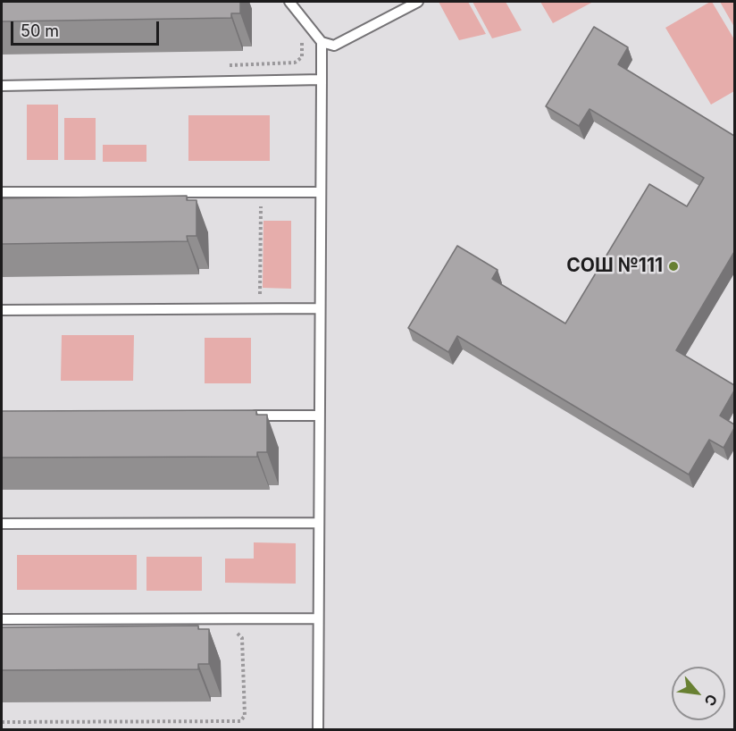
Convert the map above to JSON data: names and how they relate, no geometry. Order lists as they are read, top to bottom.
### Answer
{
  "places": ["СОШ №111"],
  "scale_bar": "50 m",
  "north": "bottom right"
}
